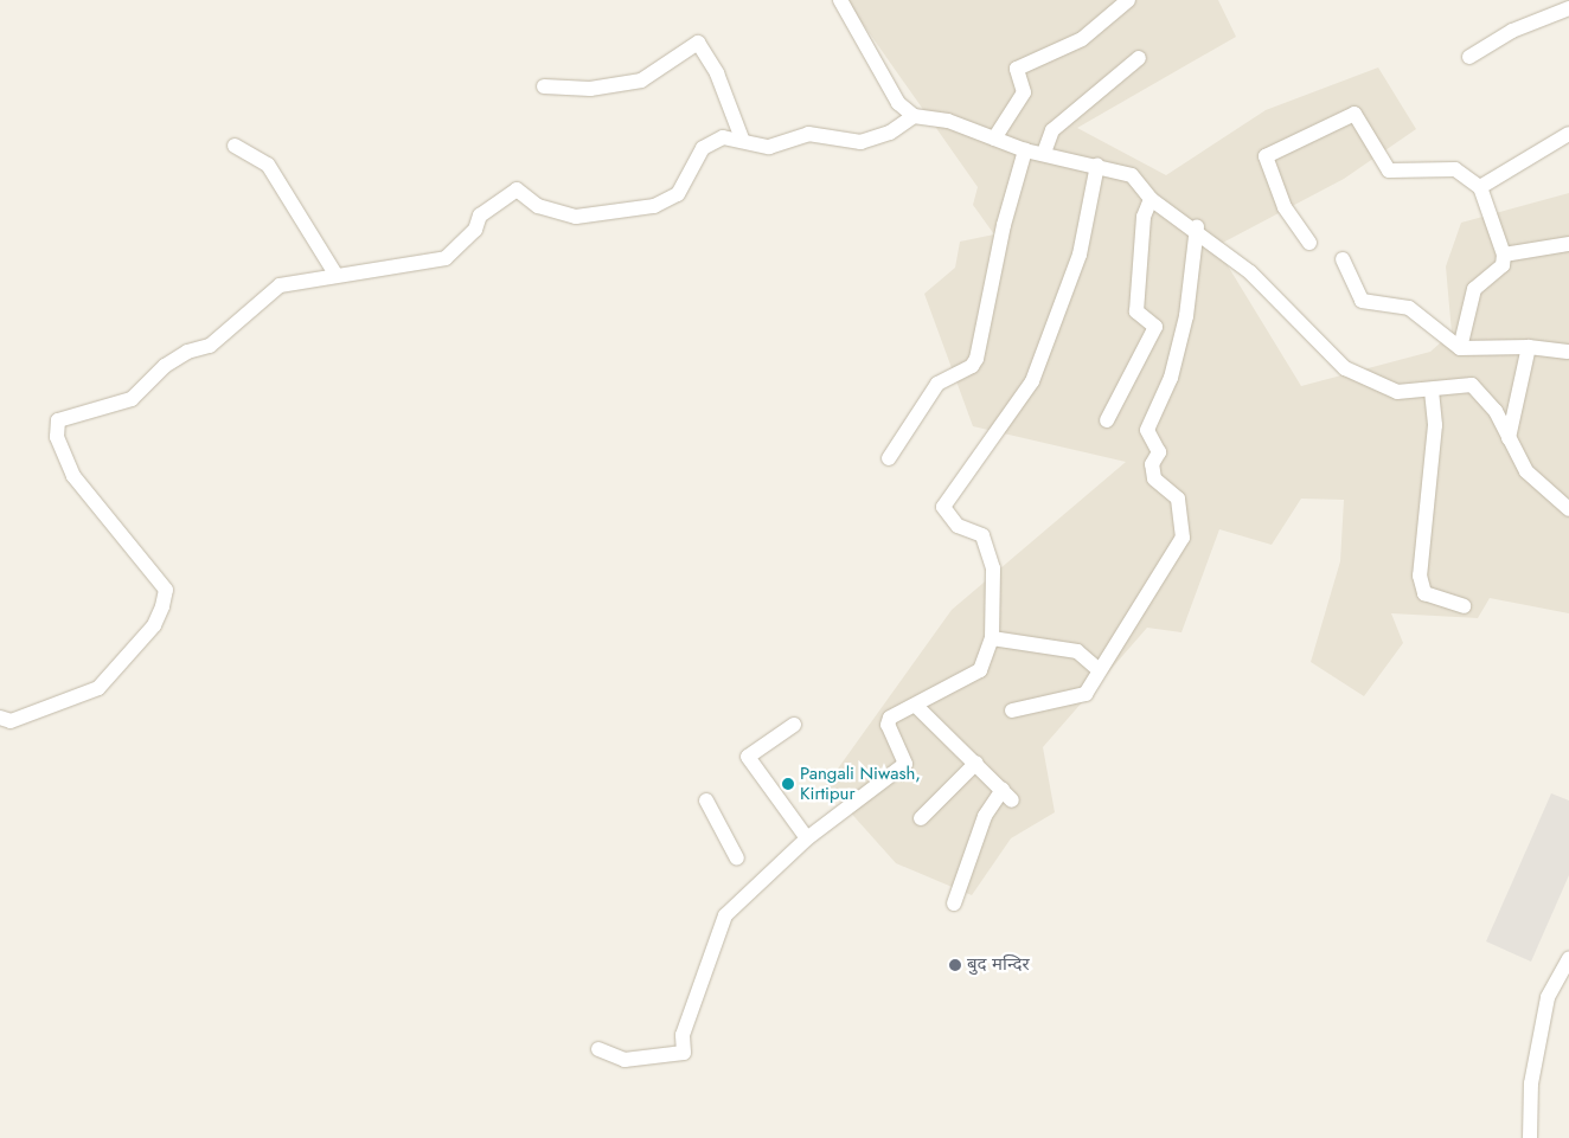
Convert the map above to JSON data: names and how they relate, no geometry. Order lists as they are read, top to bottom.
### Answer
{
  "places": ["Pangali Niwash, Kirtipur", "बुद मन्दिर"]
}
